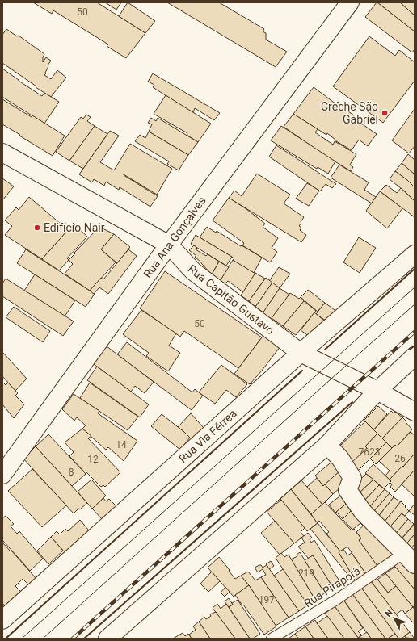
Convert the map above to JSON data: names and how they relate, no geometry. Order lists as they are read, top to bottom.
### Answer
{
  "streets": {
    "street": ["Rua Ana Gonçalves", "Rua Capitão Gustavo", "Rua Via Férrea"],
    "lane": ["Rua Piraporã"]
  },
  "crossings": [
    ["Rua Ana Gonçalves", "Rua Capitão Gustavo"],
    ["Rua Capitão Gustavo", "Rua Via Férrea"]
  ],
  "places": ["Creche São Gabriel", "Edifício Nair"],
  "house_numbers": [
    "50",
    "50",
    "14",
    "7623",
    "26",
    "12",
    "8",
    "219",
    "197"
  ],
  "north": "top left"
}
